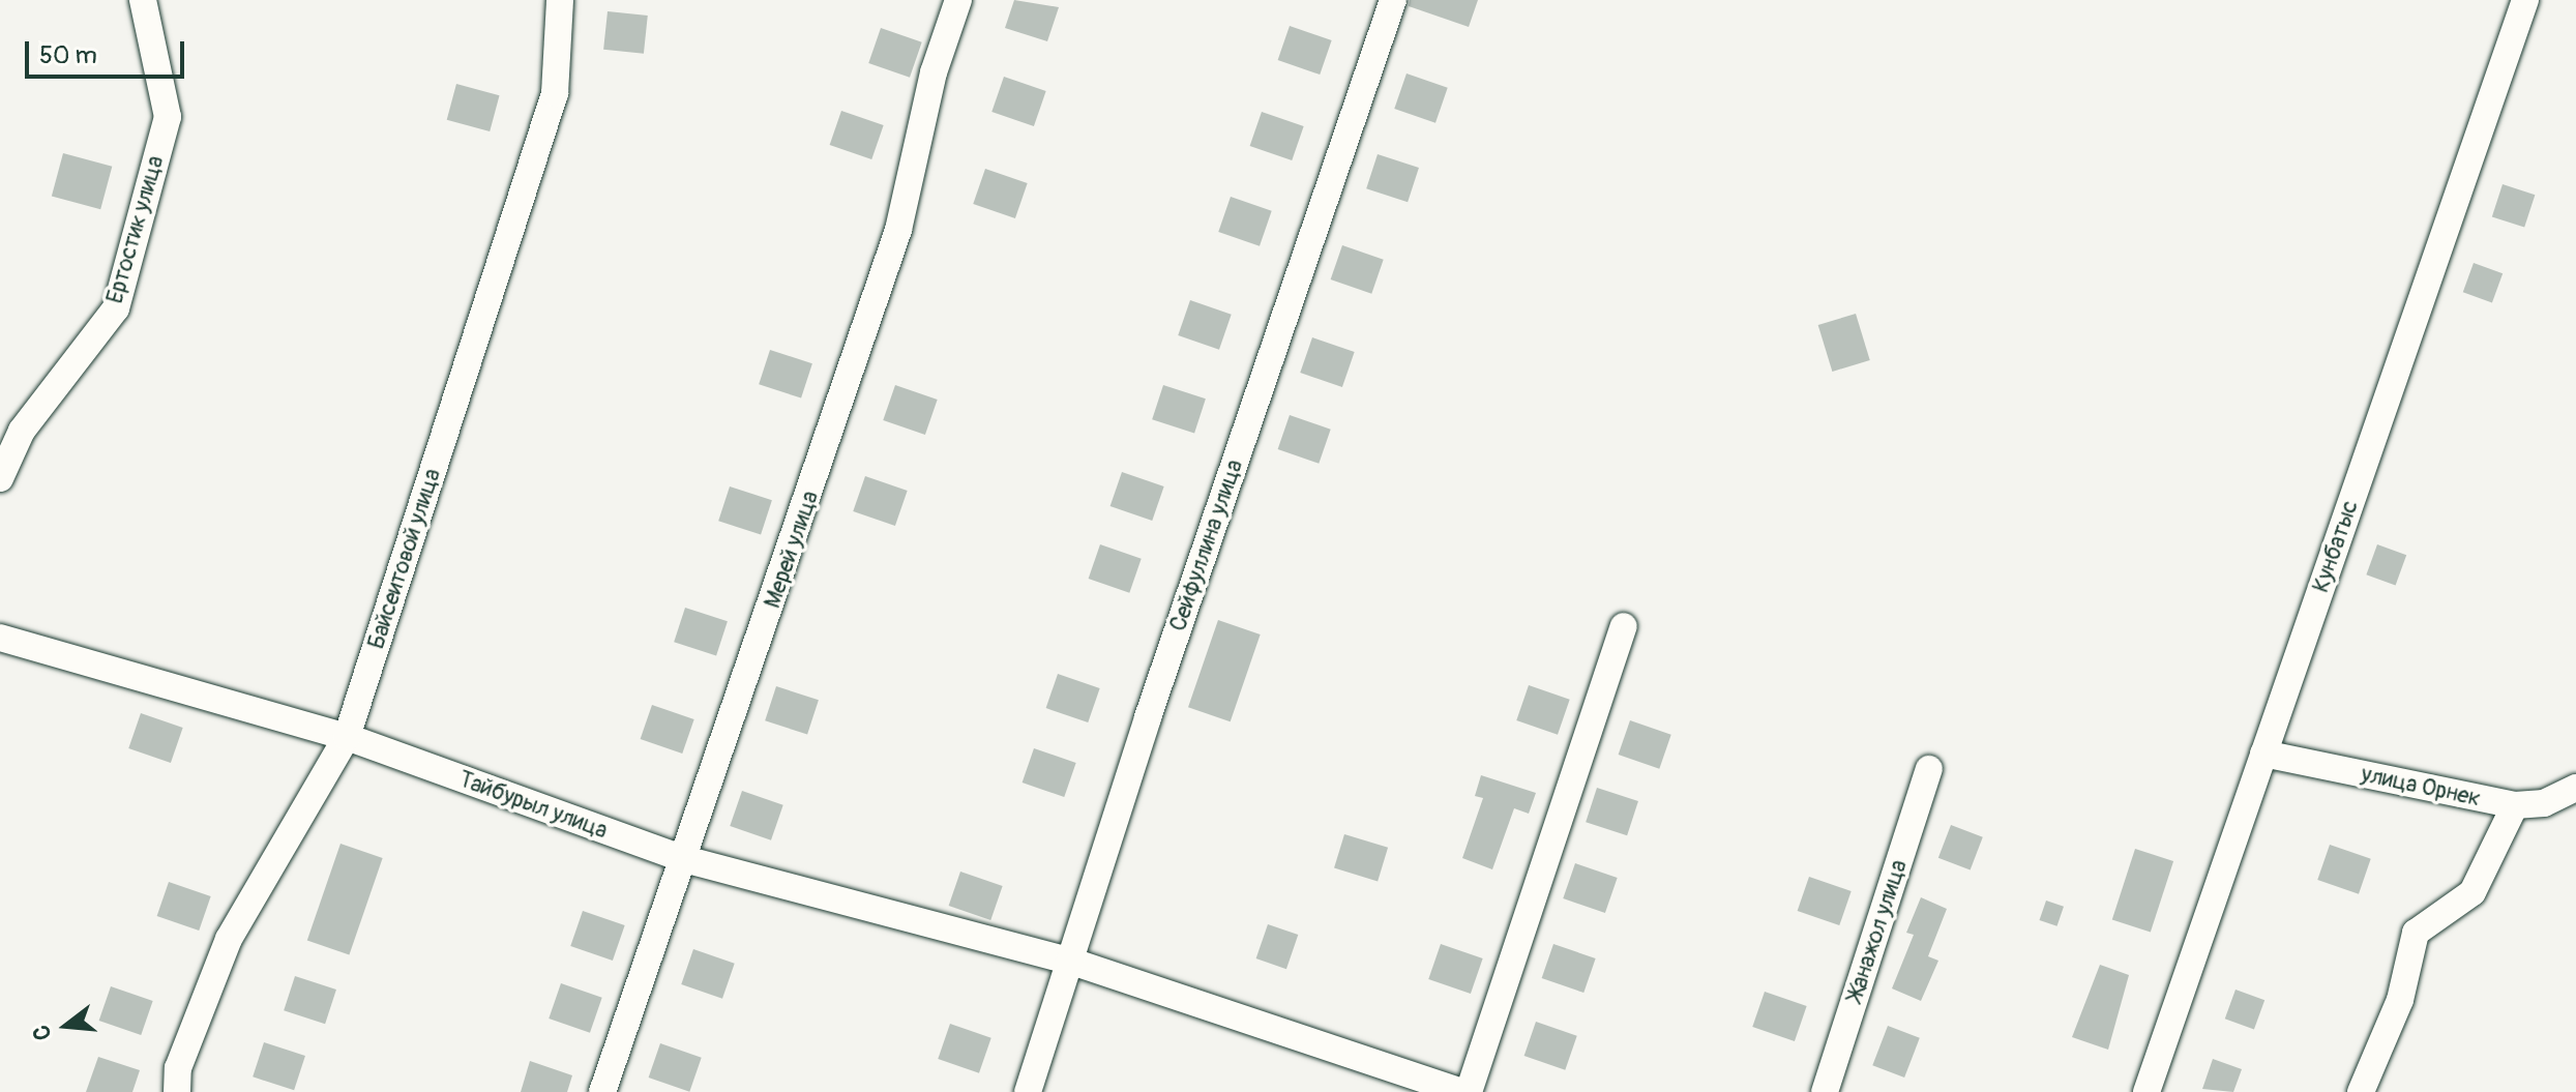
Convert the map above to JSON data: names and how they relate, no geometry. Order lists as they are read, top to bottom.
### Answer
{
  "streets": {
    "street": [
      "Ертостик улица",
      "Сейфуллина улица",
      "Кунбатыс",
      "Мерей улица",
      "Байсеитовой улица",
      "улица Орнек",
      "Тайбурыл улица",
      "Жанажол улица"
    ]
  },
  "crossings": [
    ["Сейфуллина улица", "Тайбурыл улица"],
    ["Кунбатыс", "улица Орнек"],
    ["Мерей улица", "Тайбурыл улица"],
    ["Байсеитовой улица", "Тайбурыл улица"]
  ],
  "scale_bar": "50 m",
  "north": "left"
}
